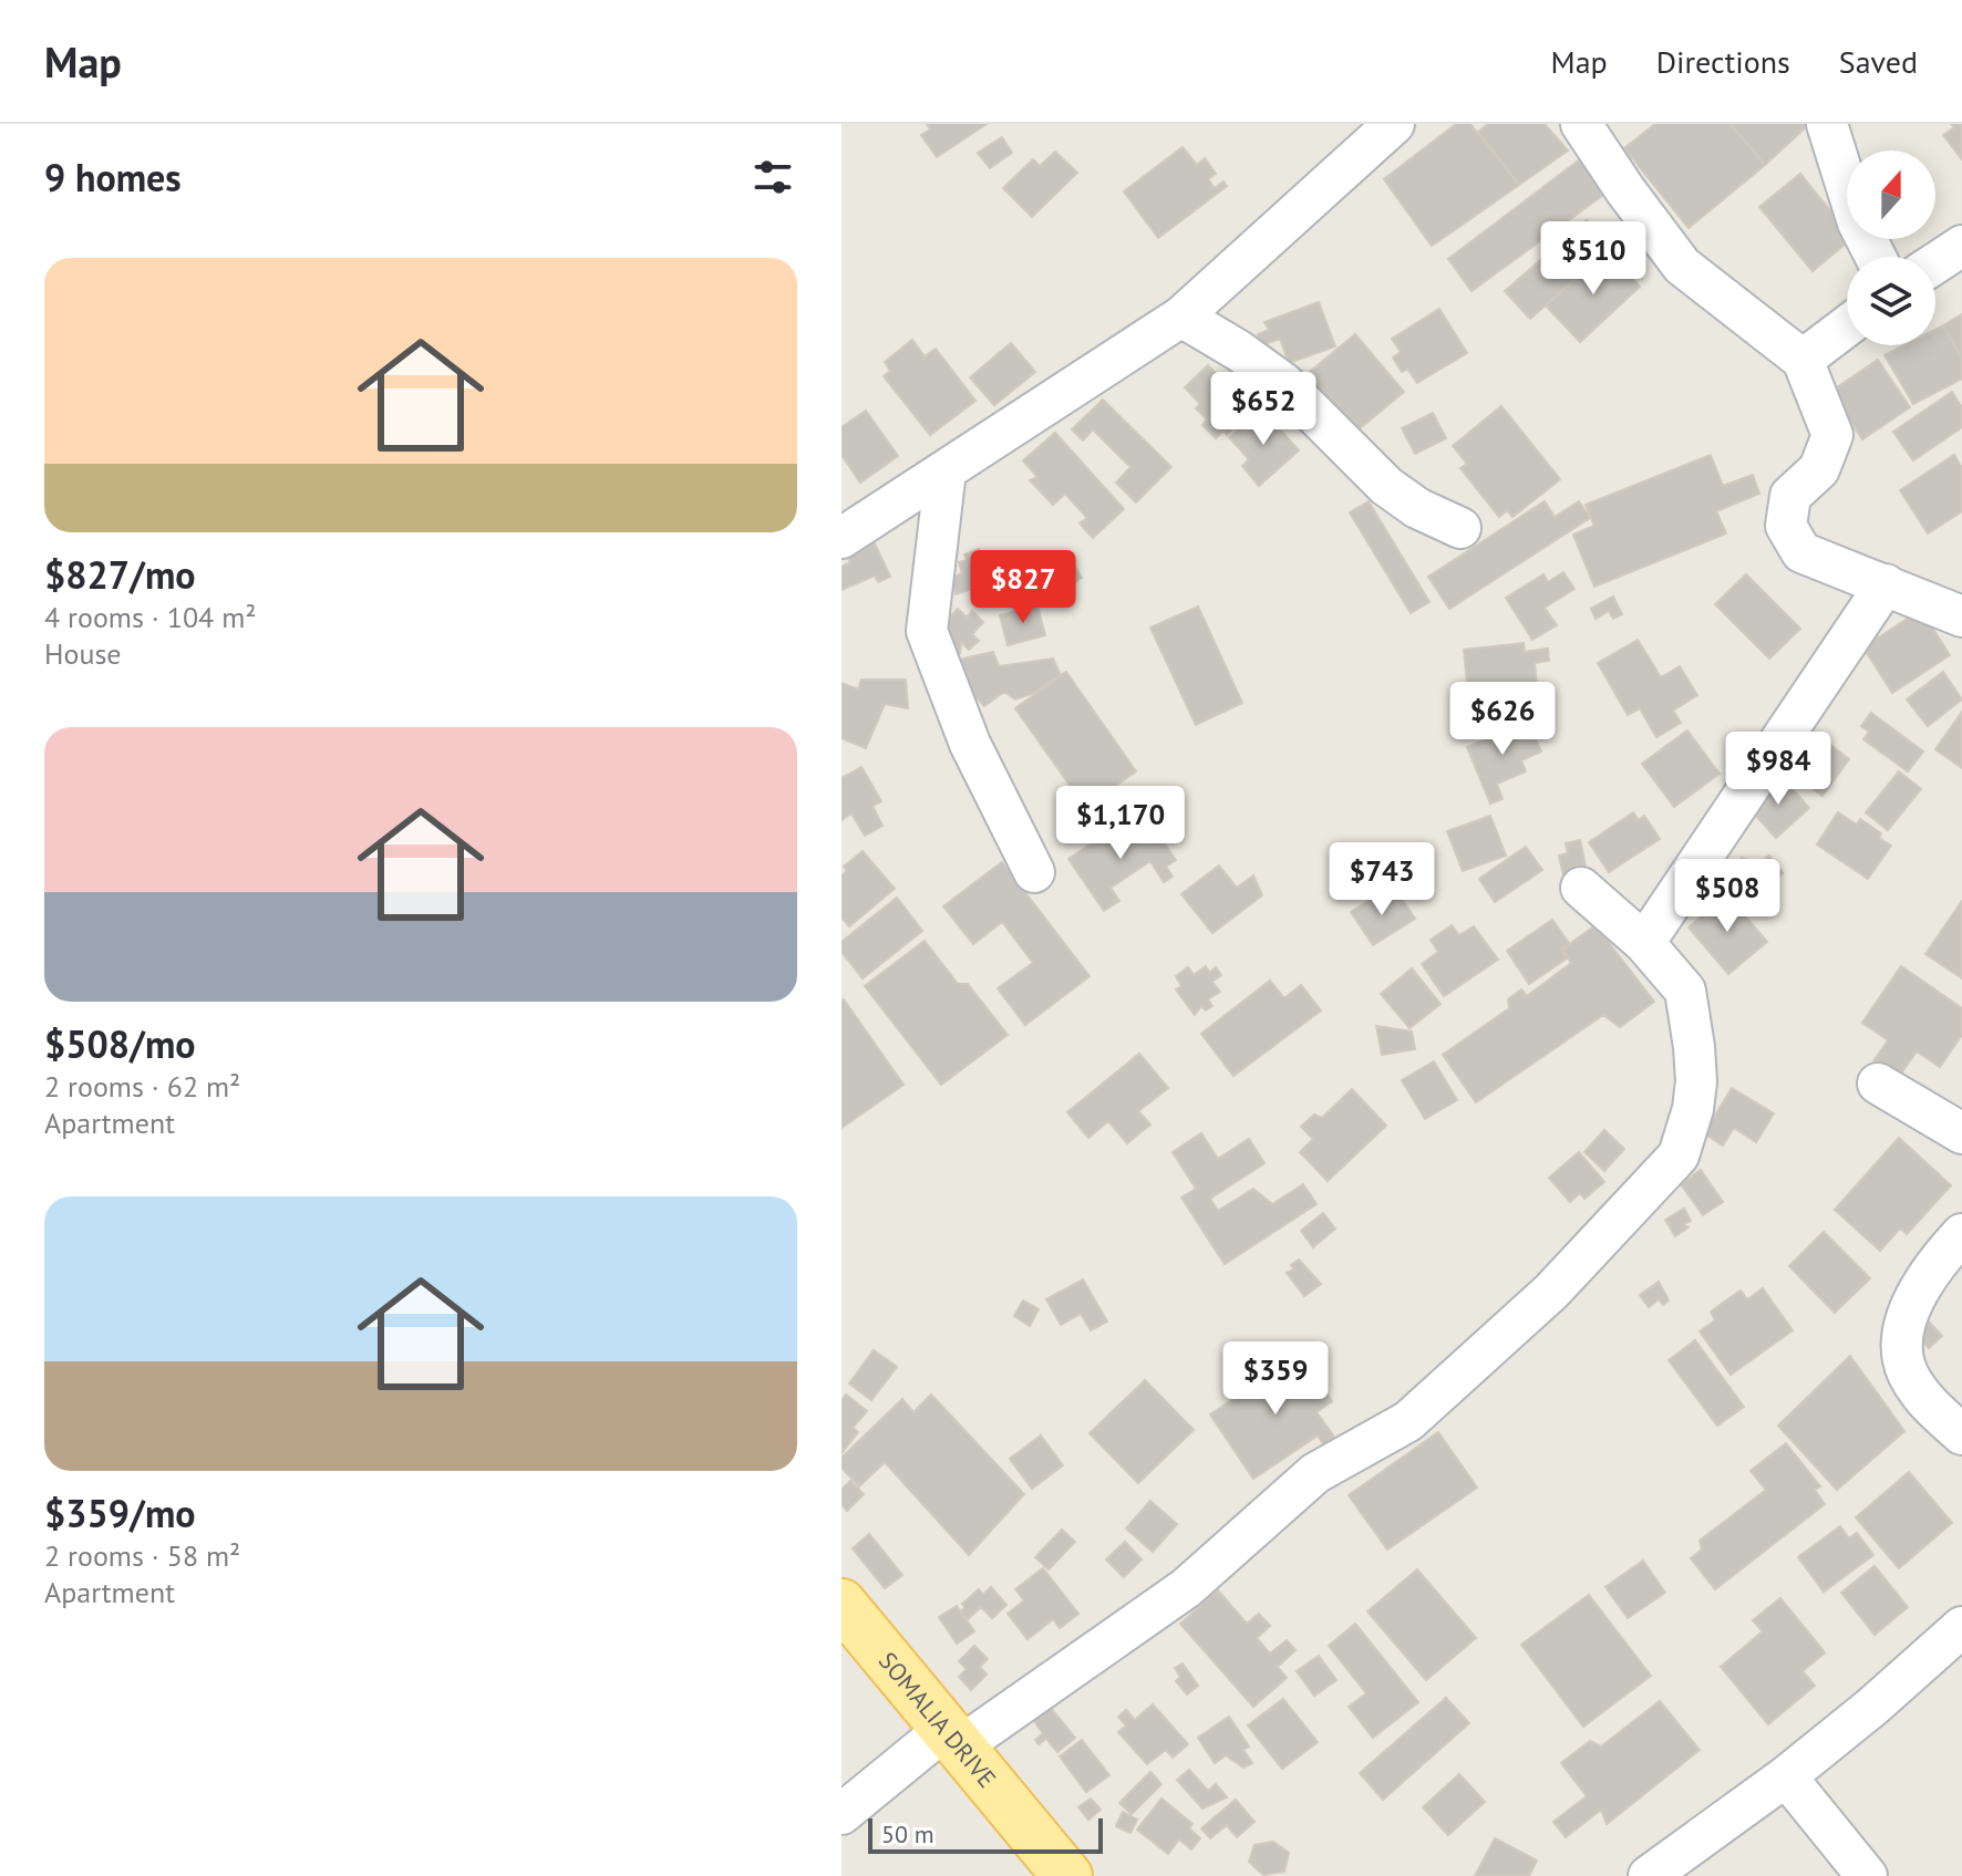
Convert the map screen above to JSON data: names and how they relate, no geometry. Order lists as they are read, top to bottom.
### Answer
{
  "streets": {
    "main road": ["SOMALIA DRIVE"]
  },
  "scale_bar": "50 m",
  "north": "top",
  "page": {
    "header": "Map",
    "nav": ["Map", "Directions", "Saved"],
    "heading": "9 homes",
    "price": [
      "$510",
      "$652",
      "$827",
      "$626",
      "$984",
      "$1,170",
      "$743",
      "$508",
      "$359"
    ],
    "list": [
      {
        "name": "$827/mo",
        "note": "4 rooms · 104 m² · House"
      },
      {
        "name": "$508/mo",
        "note": "2 rooms · 62 m² · Apartment"
      },
      {
        "name": "$359/mo",
        "note": "2 rooms · 58 m² · Apartment"
      }
    ],
    "scale": "50 m"
  }
}
